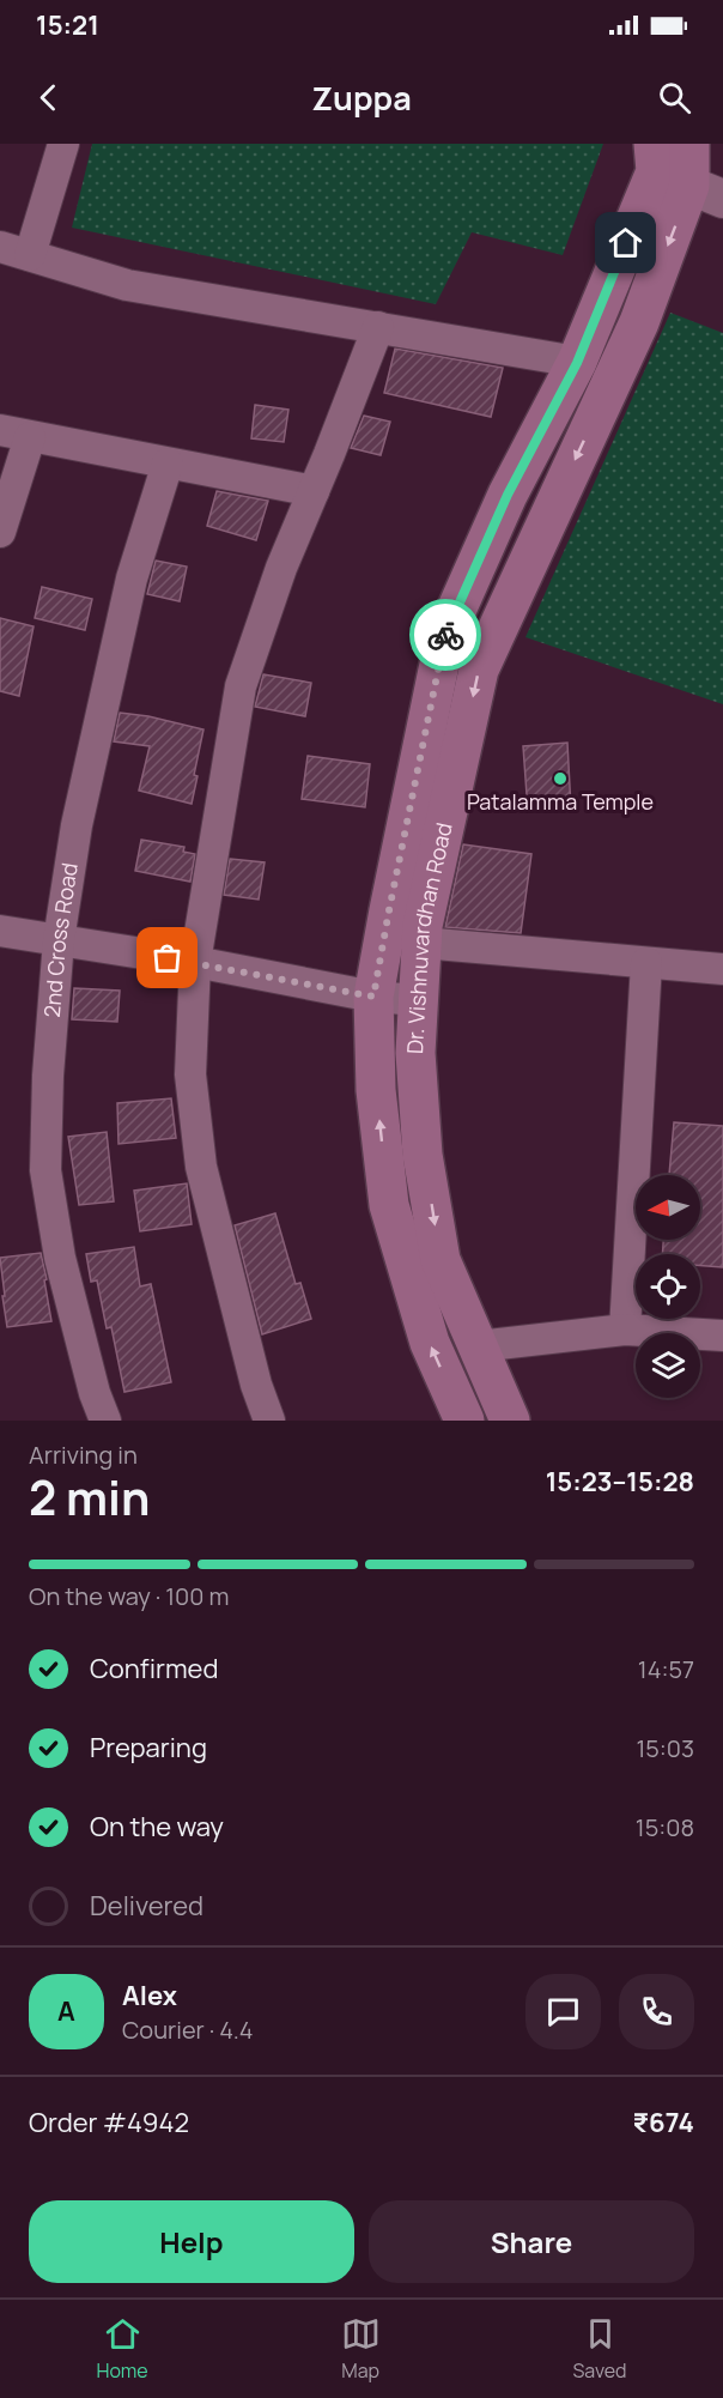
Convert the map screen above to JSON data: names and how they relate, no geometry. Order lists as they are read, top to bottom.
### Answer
{
  "streets": {
    "main road": ["Dr. Vishnuvardhan Road"],
    "street": ["2nd Cross Road"]
  },
  "places": ["Patalamma Temple"],
  "north": "left",
  "page": {
    "status": "15:21",
    "header": "Zuppa",
    "heading": ["2 min", "Arriving in", "15:23–15:28"],
    "panel": [
      "Alex",
      "Courier · 4.4",
      "Order #4942",
      "₹674"
    ],
    "bar": "On the way · 100 m",
    "list": [
      ["Confirmed", "14:57"],
      ["Preparing", "15:03"],
      ["On the way", "15:08"],
      "Delivered"
    ],
    "round": "A",
    "buttons": ["Help", "Share"],
    "tabs": ["Home", "Map", "Saved"]
  }
}
